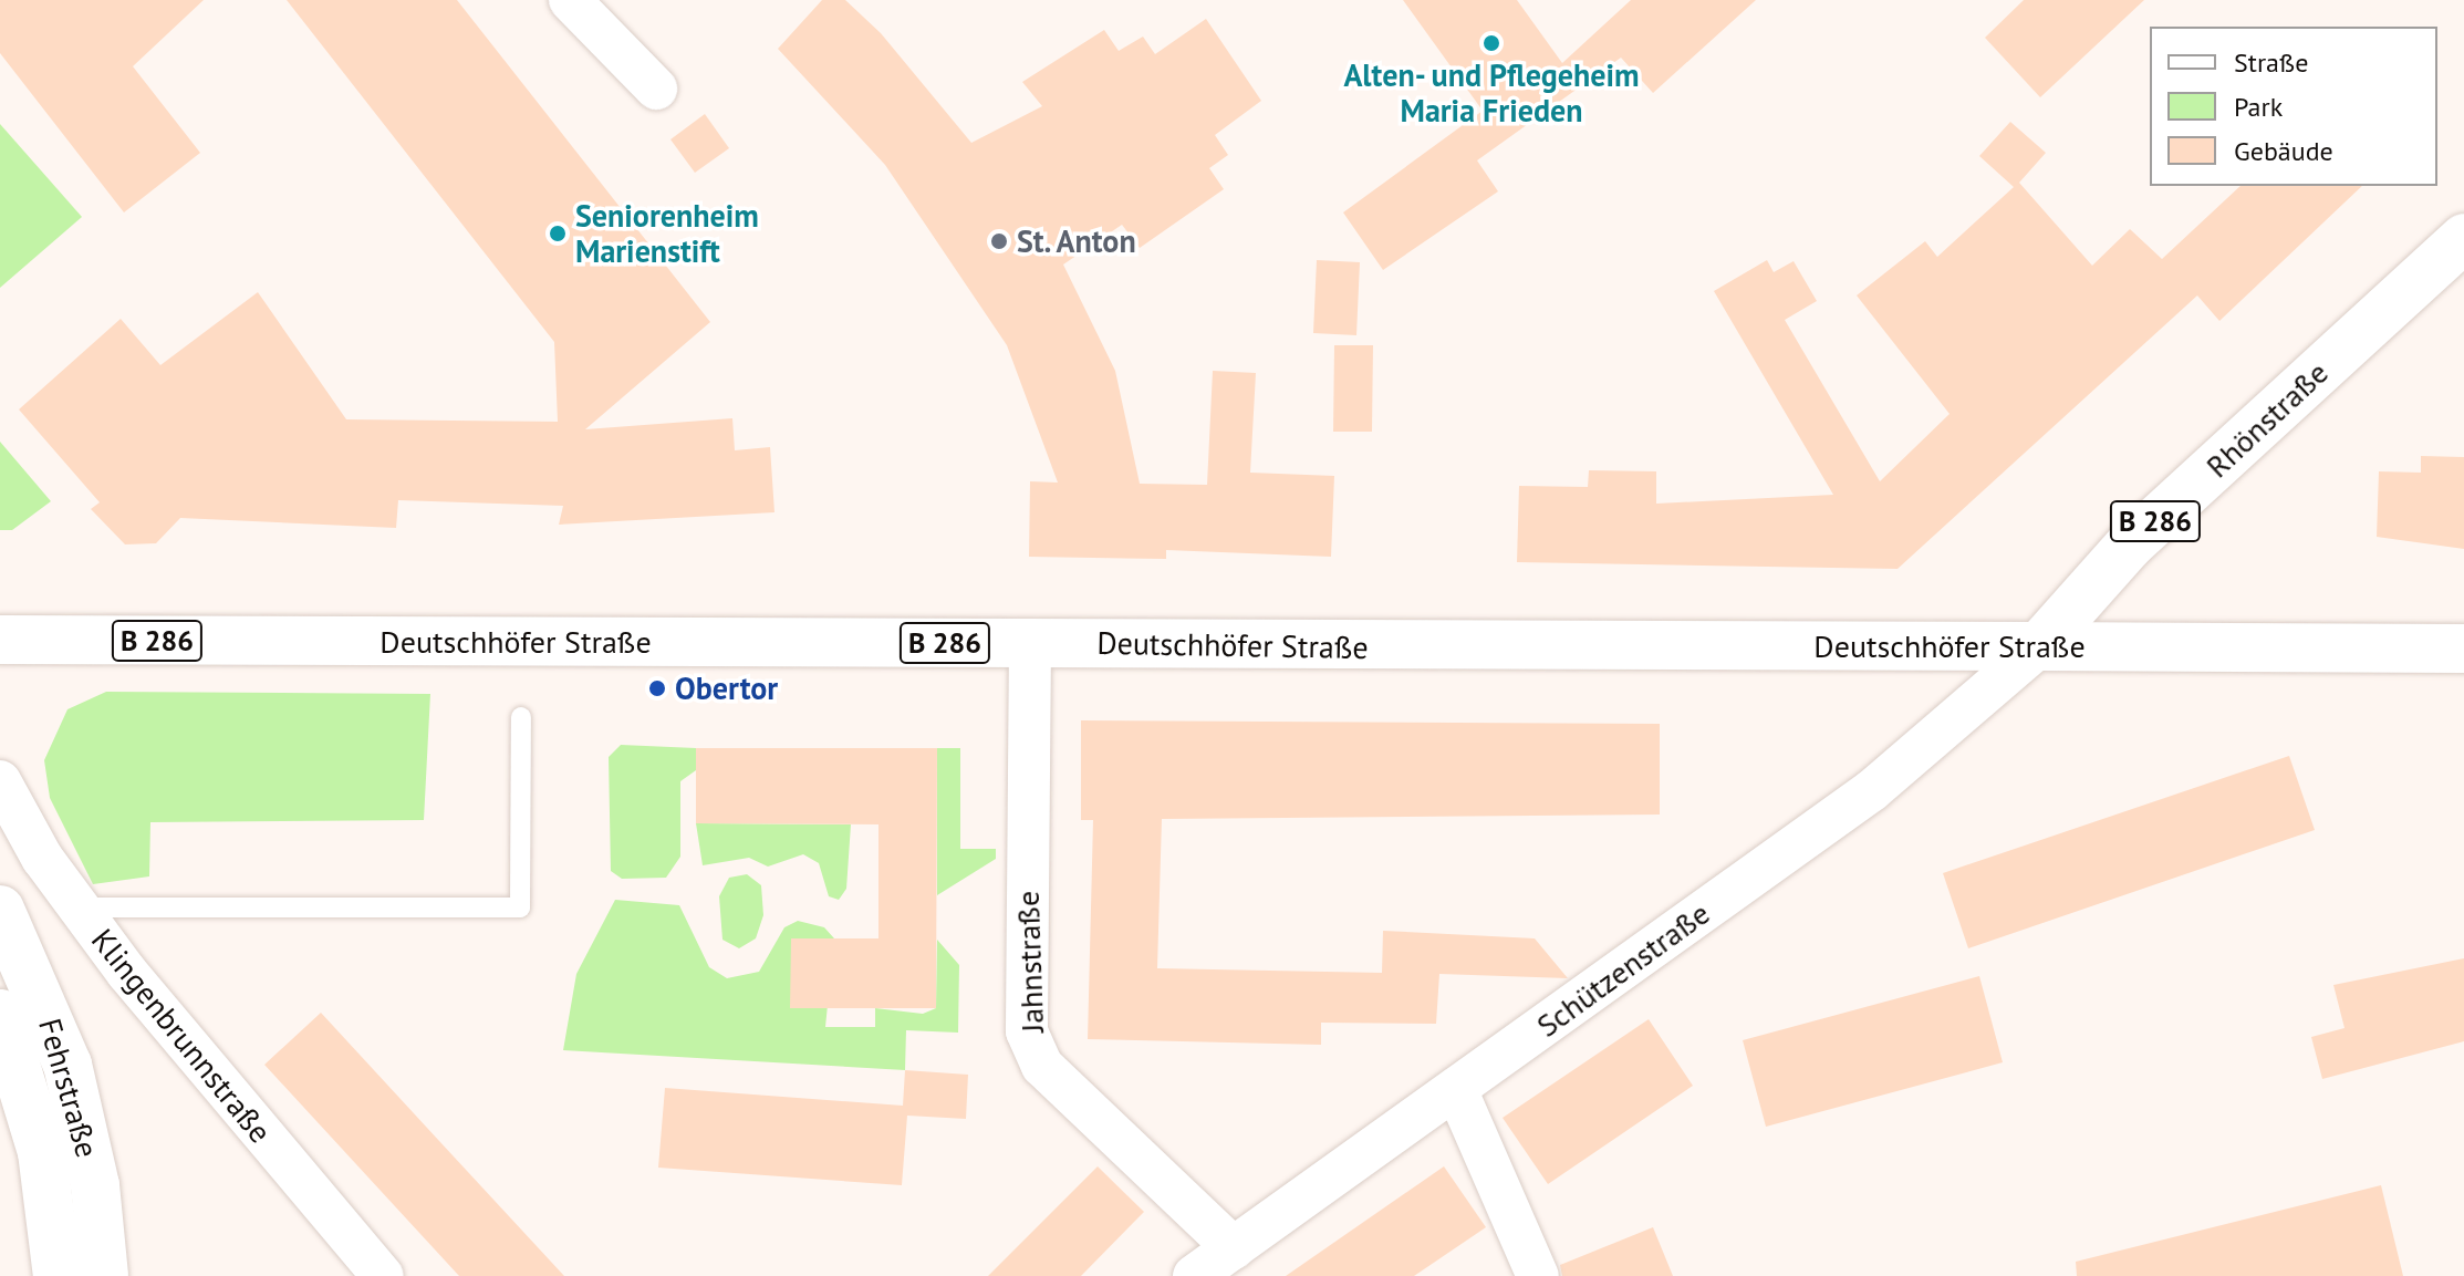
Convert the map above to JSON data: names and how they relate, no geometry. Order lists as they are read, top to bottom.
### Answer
{
  "streets": {
    "main road": [
      "Rhönstraße",
      "B 286",
      "Deutschhöfer Straße",
      "Fehrstraße"
    ],
    "street": ["Jahnstraße", "Schützenstraße", "Klingenbrunnstraße"]
  },
  "crossings": [
    ["Rhönstraße", "Deutschhöfer Straße"],
    ["Rhönstraße", "Schützenstraße"],
    ["Deutschhöfer Straße", "Jahnstraße"],
    ["Deutschhöfer Straße", "Schützenstraße"],
    ["Jahnstraße", "Schützenstraße"]
  ],
  "places": [
    "Alten- und Pflegeheim Maria Frieden",
    "Seniorenheim Marienstift",
    "St. Anton",
    "Obertor"
  ],
  "legend": ["Straße", "Park", "Gebäude"]
}
